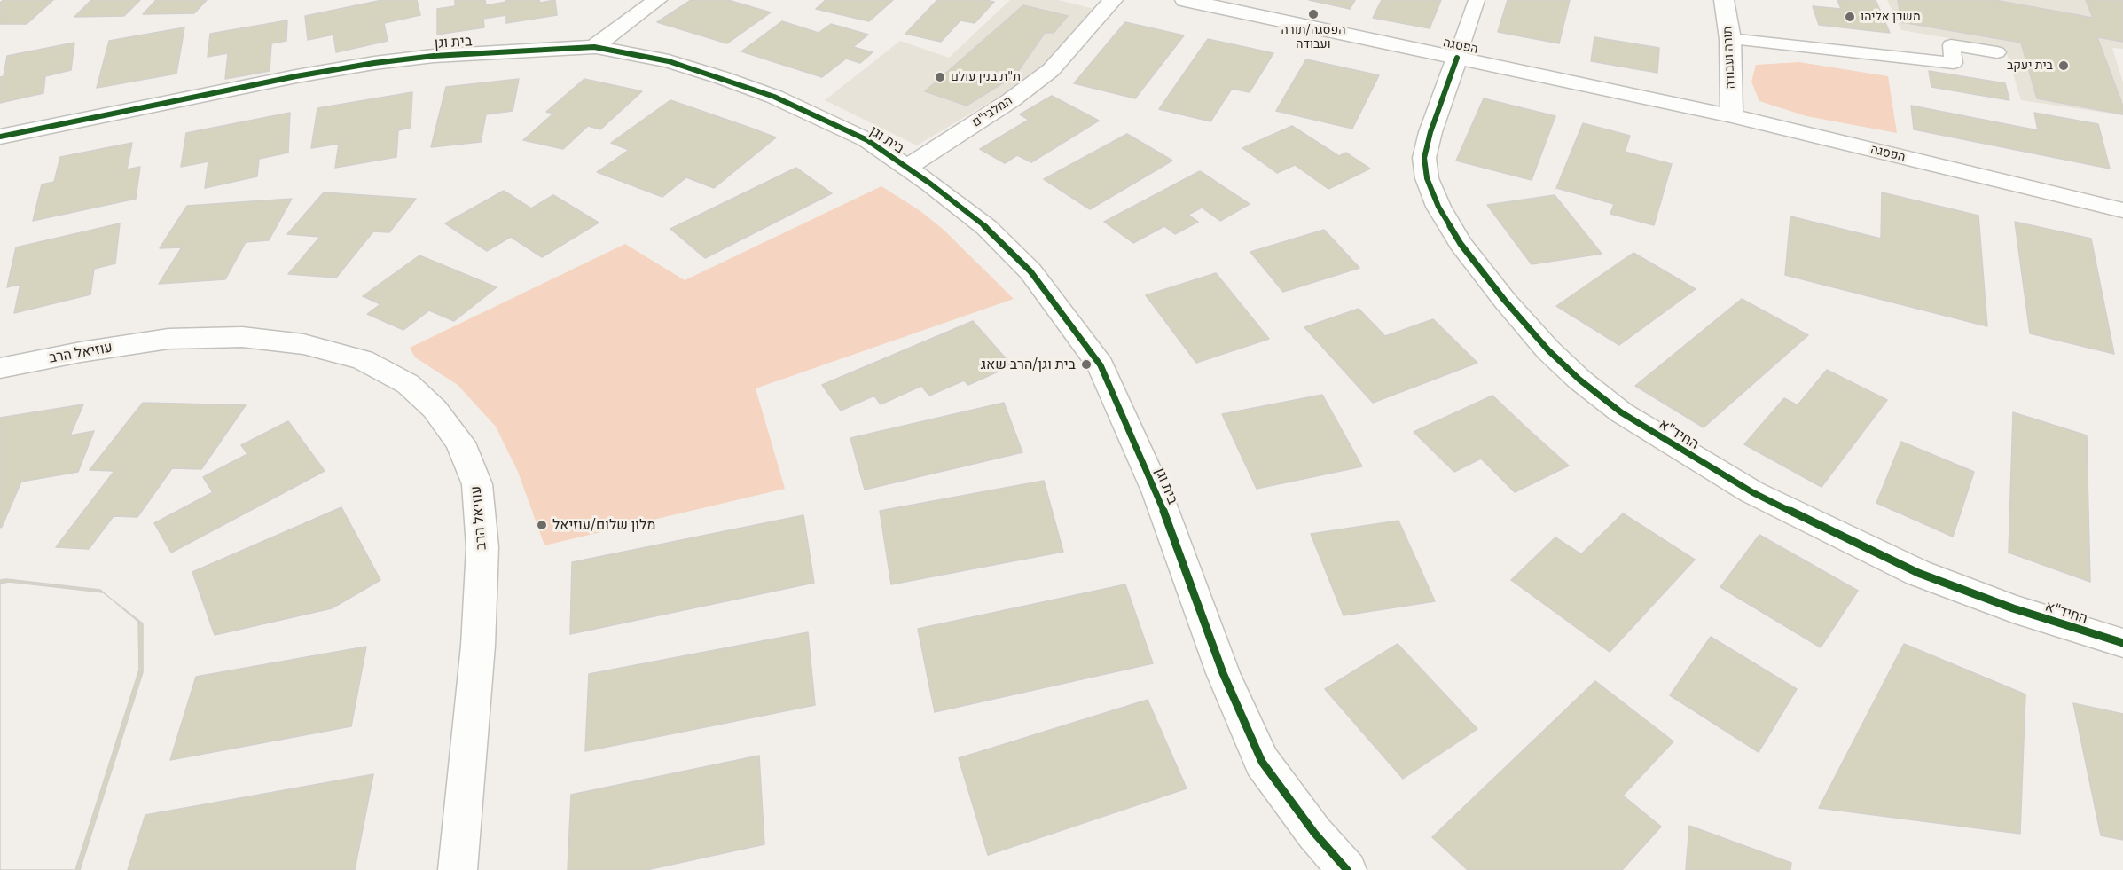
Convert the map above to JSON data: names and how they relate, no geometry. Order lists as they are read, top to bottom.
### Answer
{
  "streets": {
    "street": [
      "בית וגן",
      "הפסגה",
      "תורה ועבודה",
      "המלבי\"ם",
      "עוזיאל הרב",
      "החיד\"א"
    ]
  },
  "crossings": [
    ["בית וגן", "המלבי\"ם"],
    ["הפסגה", "תורה ועבודה"],
    ["הפסגה", "החיד\"א"]
  ],
  "places": [
    "הפסגה/תורה ועבודה",
    "משכן אליהו",
    "בית יעקב",
    "ת\"ת בנין עולם",
    "בית וגן/הרב שאג",
    "מלון שלום/עוזיאל"
  ]
}
